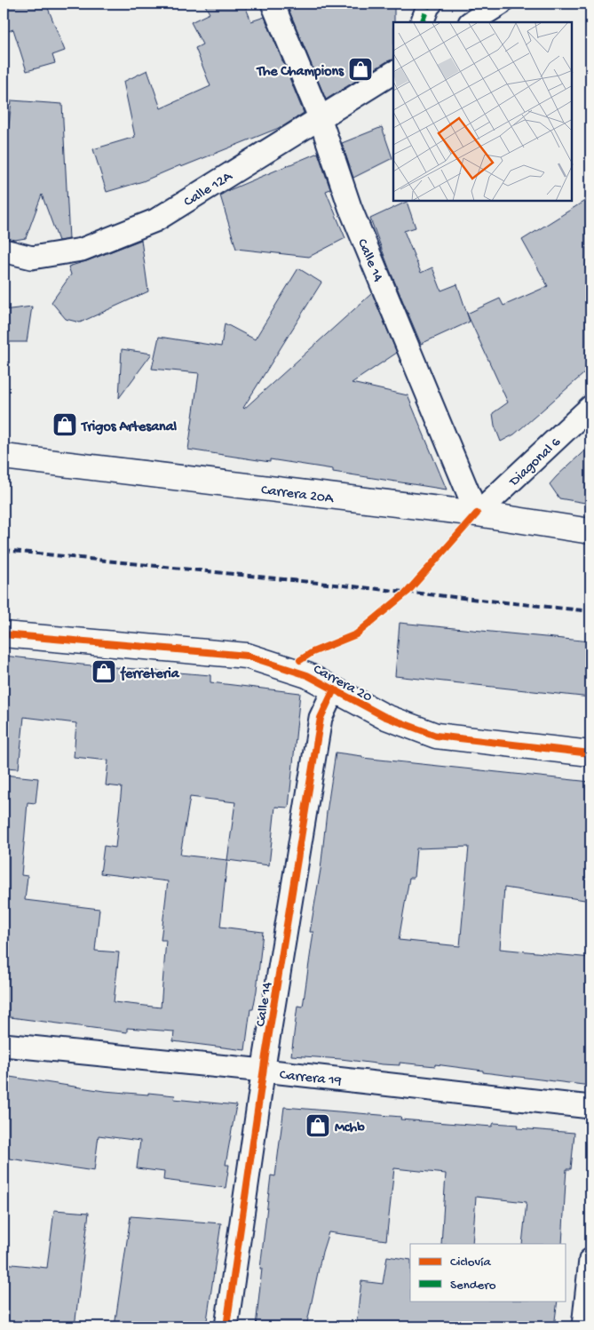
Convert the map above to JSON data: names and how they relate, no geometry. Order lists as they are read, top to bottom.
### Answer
{
  "streets": {
    "street": [
      "Calle 12A",
      "Calle 14",
      "Diagonal 6",
      "Carrera 20A",
      "Carrera 20",
      "Carrera 19"
    ]
  },
  "crossings": [
    ["Calle 12A", "Calle 14"],
    ["Calle 14", "Diagonal 6"],
    ["Calle 14", "Carrera 20A"],
    ["Calle 14", "Carrera 20"],
    ["Calle 14", "Carrera 19"],
    ["Diagonal 6", "Carrera 20A"]
  ],
  "places": {
    "shop": [
      "The Champions",
      "Trigos Artesanal",
      "ferreteria",
      "Mchb"
    ]
  },
  "legend": ["Ciclovía", "Sendero"]
}
